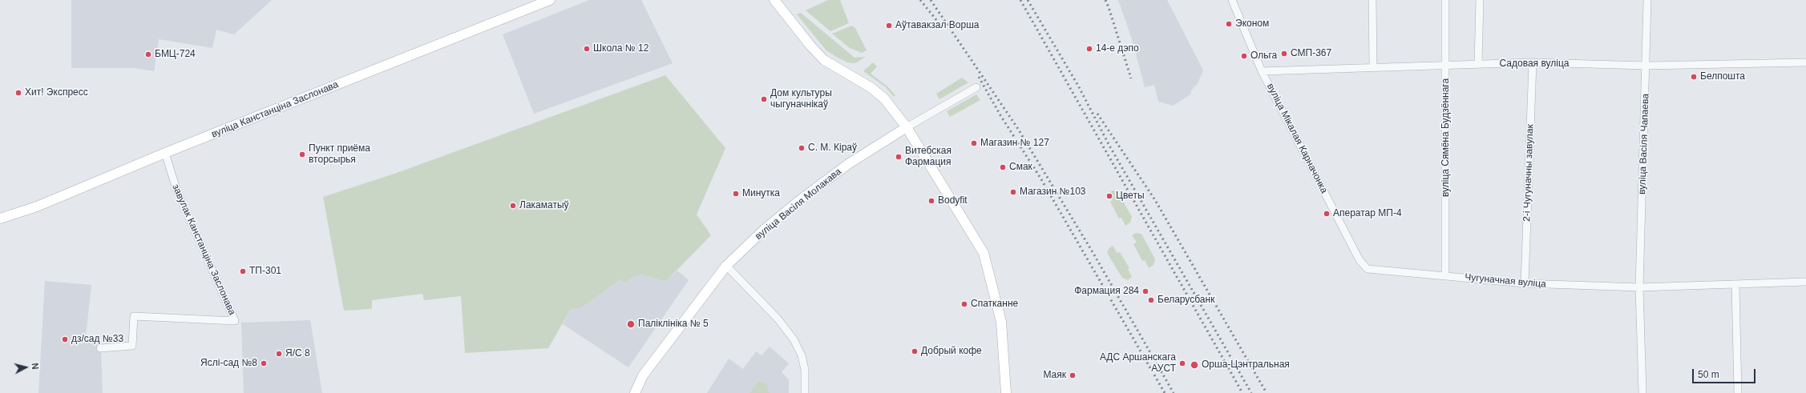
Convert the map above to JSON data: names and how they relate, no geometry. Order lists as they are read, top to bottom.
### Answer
{
  "streets": {
    "street": [
      "Садовая вуліца",
      "вуліца Канстанціна Заслонава",
      "вуліца Сямёна Будзённага",
      "вуліца Мікалая Карначонка",
      "вуліца Васіля Чапаева",
      "2-і Чугуначны завулак",
      "вуліца Васіля Молакава",
      "завулак Канстанціна Заслонава",
      "Чугуначная вуліца"
    ]
  },
  "crossings": [
    ["Садовая вуліца", "вуліца Сямёна Будзённага"],
    ["Садовая вуліца", "вуліца Мікалая Карначонка"],
    ["Садовая вуліца", "вуліца Васіля Чапаева"],
    ["Садовая вуліца", "2-і Чугуначны завулак"],
    ["вуліца Канстанціна Заслонава", "завулак Канстанціна Заслонава"],
    ["вуліца Сямёна Будзённага", "Чугуначная вуліца"],
    ["вуліца Мікалая Карначонка", "Чугуначная вуліца"],
    ["вуліца Васіля Чапаева", "Чугуначная вуліца"],
    ["2-і Чугуначны завулак", "Чугуначная вуліца"]
  ],
  "places": [
    "Эконом",
    "Аўтавакзал Ворша",
    "Школа № 12",
    "14-е дэпо",
    "СМП-367",
    "БМЦ-724",
    "Ольга",
    "Белпошта",
    "Хит! Экспресс",
    "Дом культуры чыгуначнікаў",
    "Магазин № 127",
    "С. М. Кіраў",
    "Пункт приёма вторсырья",
    "Витебская Фармация",
    "Смак",
    "Магазин №103",
    "Минутка",
    "Цветы",
    "Bodyfit",
    "Лакаматыў",
    "Аператар МП-4",
    "ТП-301",
    "Фармация 284",
    "Беларусбанк",
    "Спатканне",
    "Паліклініка № 5",
    "дз/сад №33",
    "Добрый кофе",
    "Я/С 8",
    "Яслі-сад №8",
    "АДС Аршанскага АУСТ",
    "Орша-Цэнтральная",
    "Маяк"
  ],
  "scale_bar": "50 m",
  "north": "right"
}
